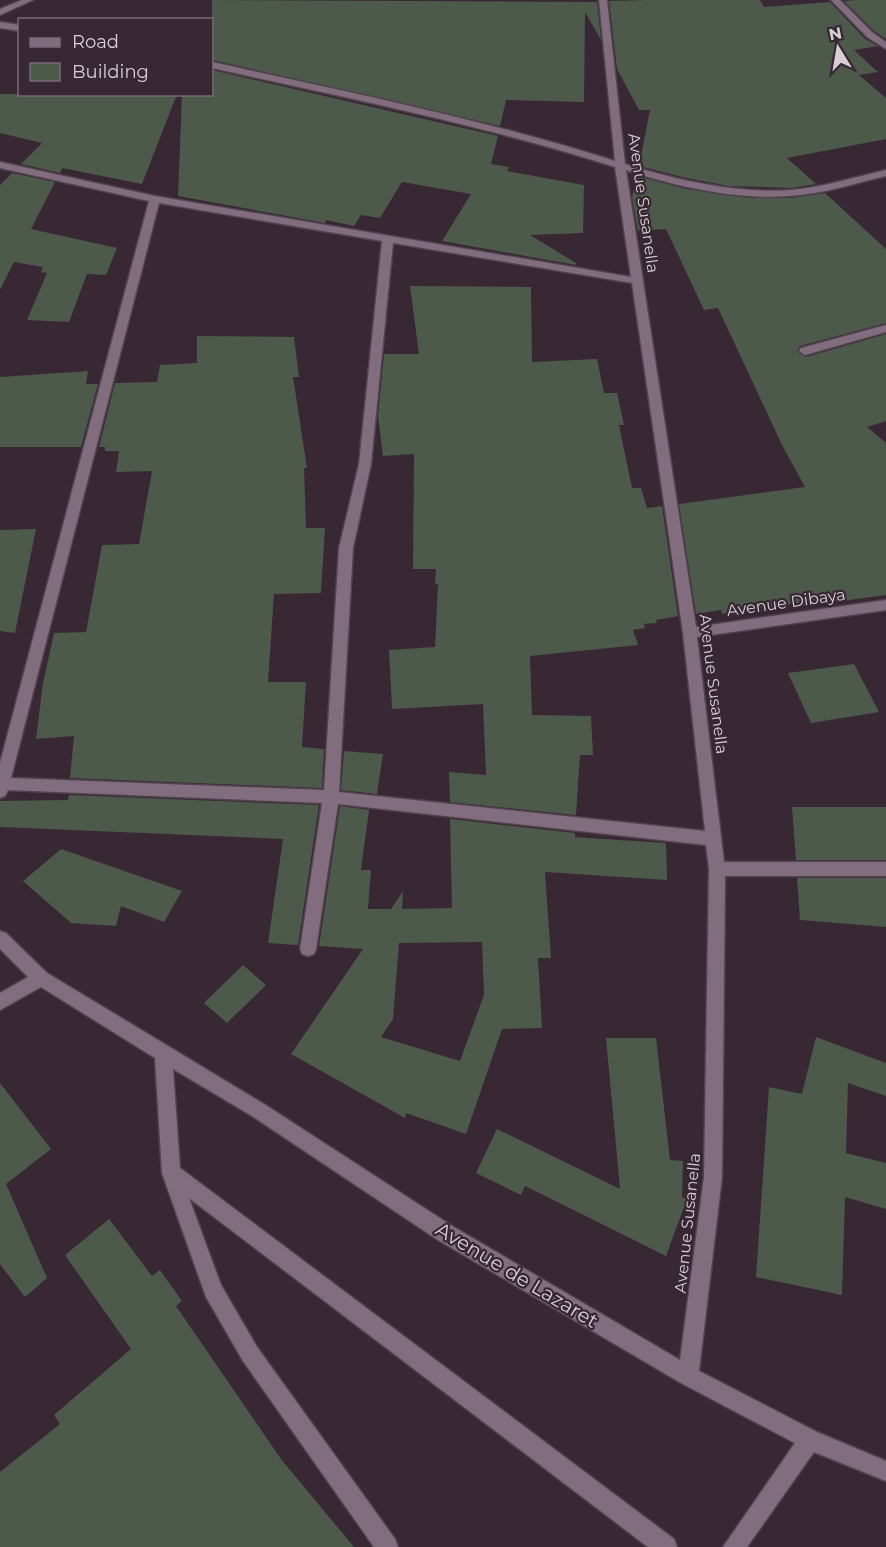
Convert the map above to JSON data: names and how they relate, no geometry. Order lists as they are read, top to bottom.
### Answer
{
  "streets": {
    "street": ["Avenue Susanella", "Avenue Dibaya", "Avenue de Lazaret"]
  },
  "crossings": [
    ["Avenue Susanella", "Avenue Dibaya"],
    ["Avenue Susanella", "Avenue de Lazaret"]
  ],
  "legend": ["Road", "Building"],
  "north": "top"
}
